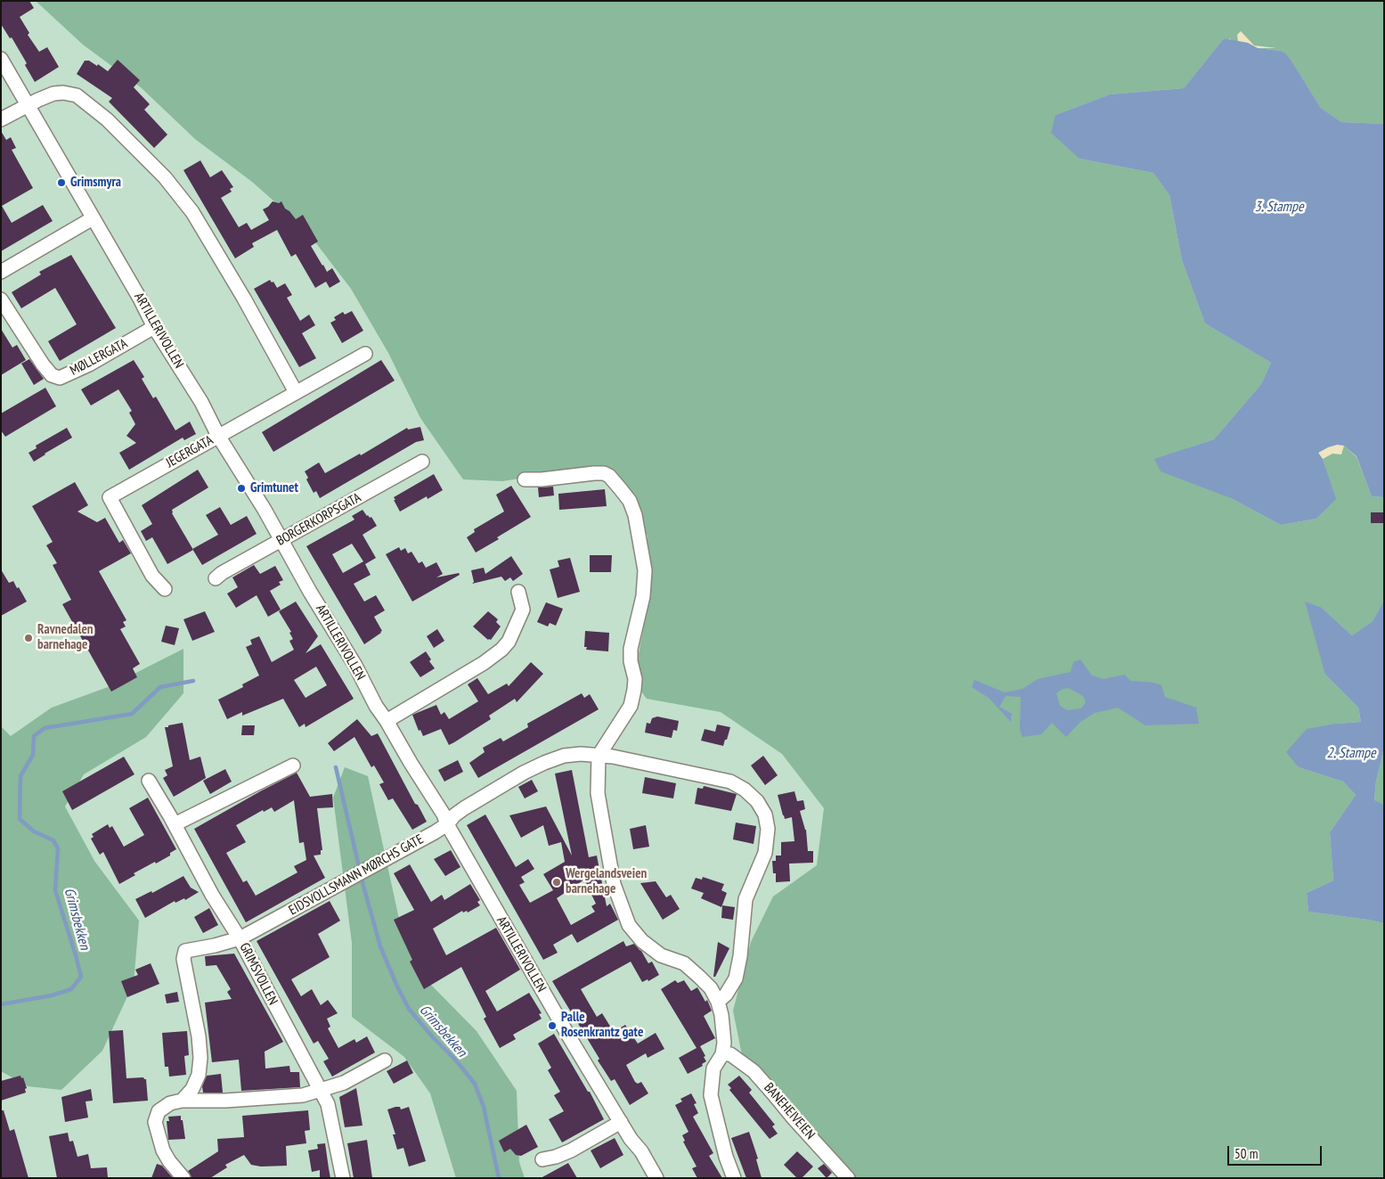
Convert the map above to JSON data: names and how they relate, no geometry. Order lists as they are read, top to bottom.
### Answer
{
  "streets": {
    "street": [
      "ARTILLERIVOLLEN",
      "MØLLERGATA",
      "JEGERGATA",
      "BORGERKORPSGATA",
      "EIDSVOLLSMANN MØRCHS GATE",
      "GRIMSVOLLEN",
      "BANEHEIVEIEN"
    ]
  },
  "crossings": [
    ["ARTILLERIVOLLEN", "MØLLERGATA"],
    ["ARTILLERIVOLLEN", "JEGERGATA"],
    ["ARTILLERIVOLLEN", "BORGERKORPSGATA"],
    ["ARTILLERIVOLLEN", "EIDSVOLLSMANN MØRCHS GATE"],
    ["EIDSVOLLSMANN MØRCHS GATE", "GRIMSVOLLEN"]
  ],
  "water": ["3. Stampe", "2. Stampe", "Grimsbekken"],
  "places": [
    "Grimsmyra",
    "Grimtunet",
    "Ravnedalen barnehage",
    "Wergelandsveien barnehage",
    "Palle Rosenkrantz gate"
  ],
  "scale_bar": "50 m"
}
